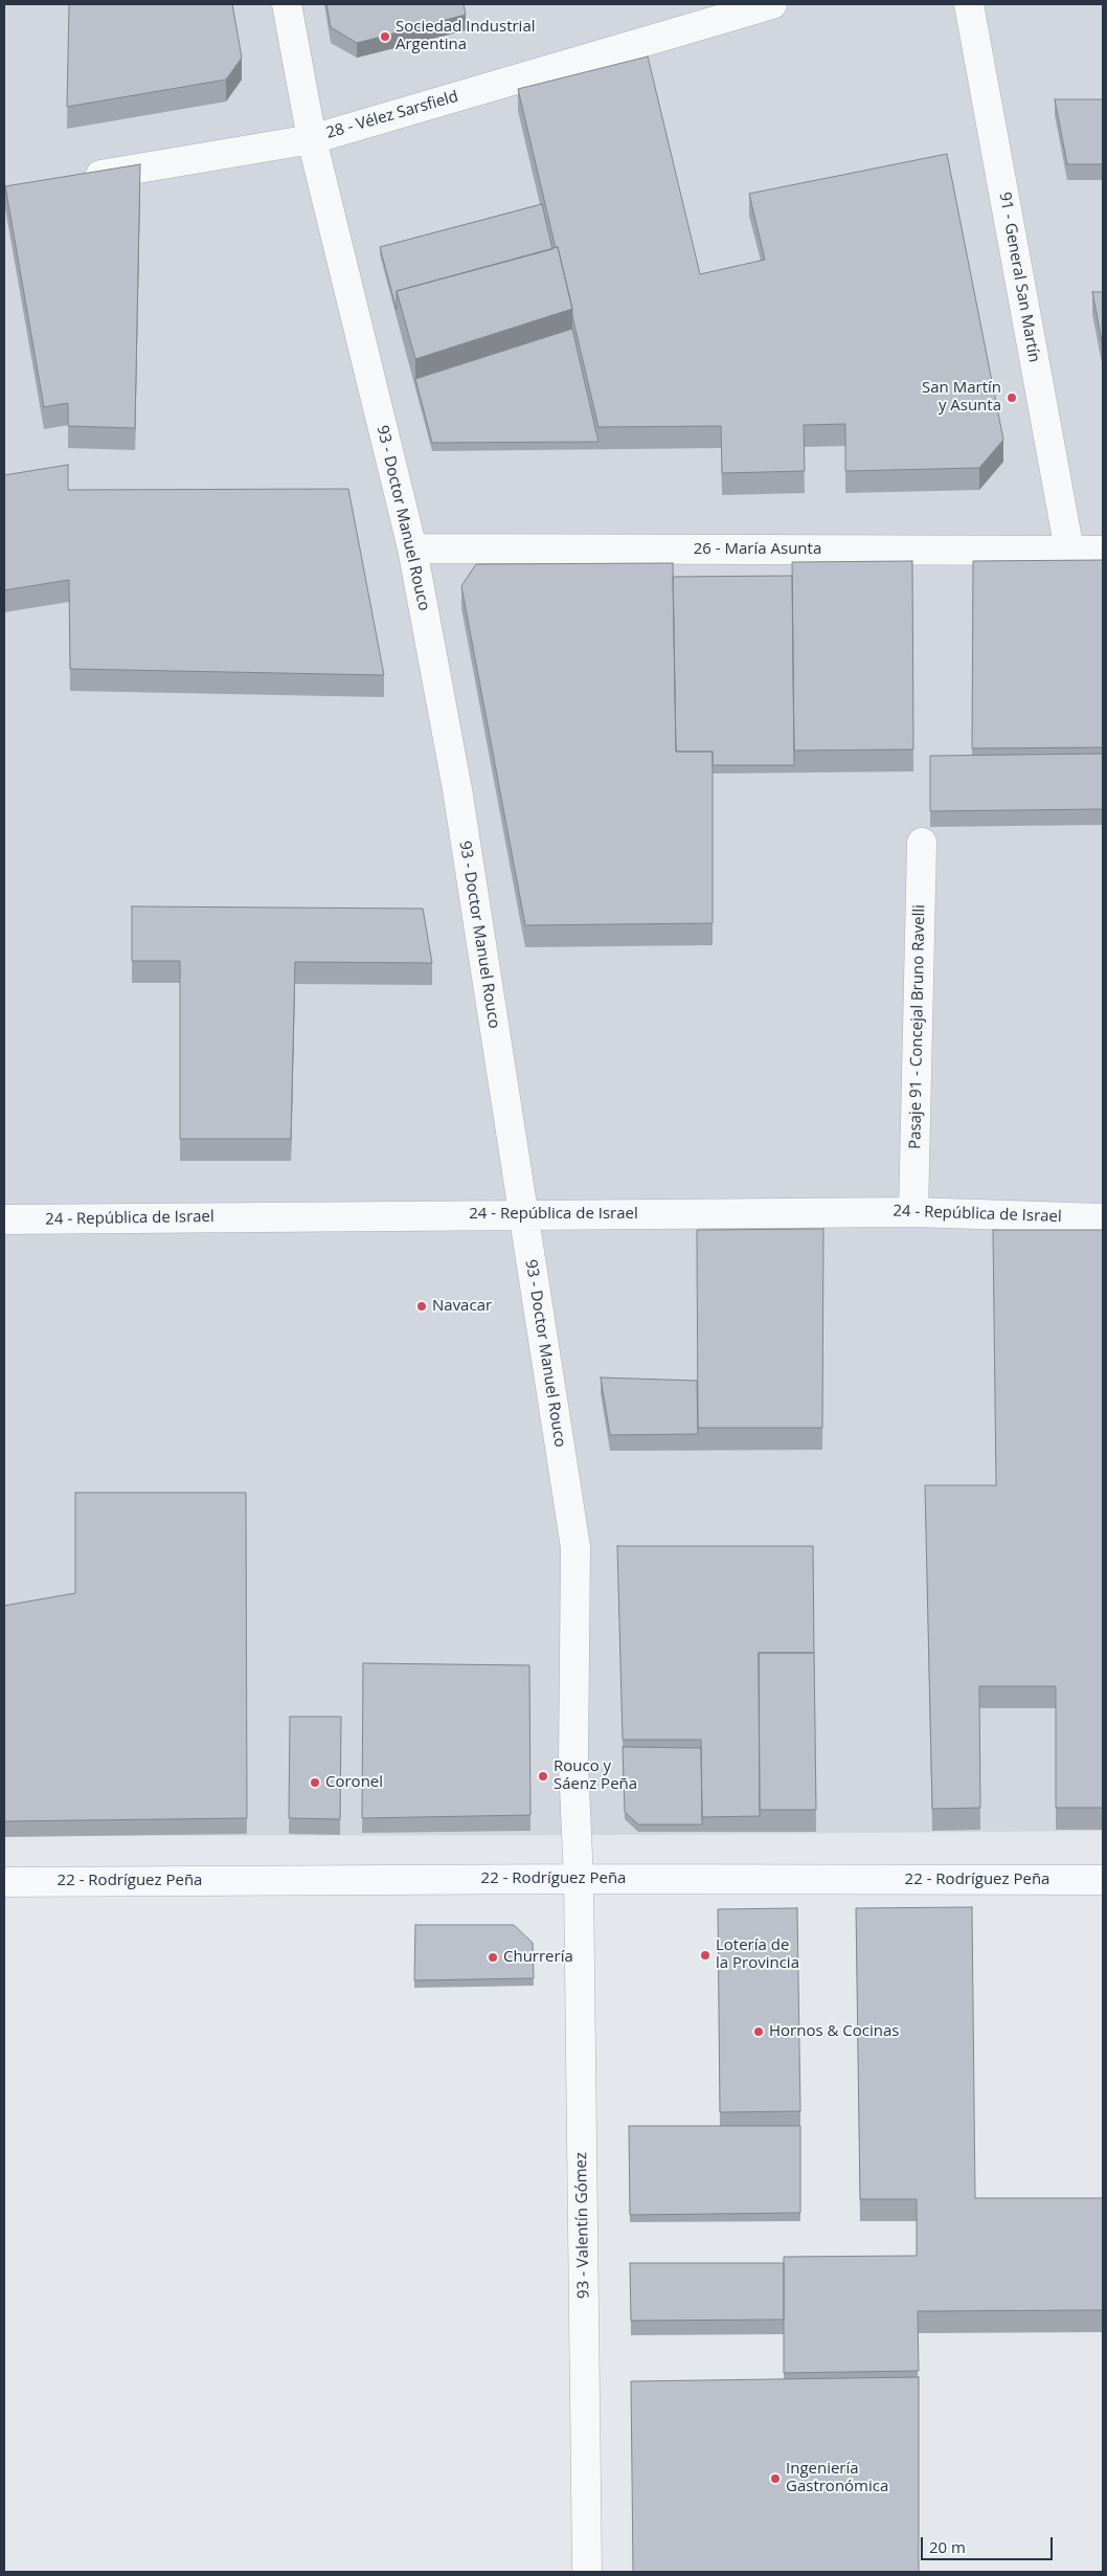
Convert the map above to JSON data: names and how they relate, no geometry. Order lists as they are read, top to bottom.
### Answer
{
  "streets": {
    "street": [
      "28 - Vélez Sarsfield",
      "91 - General San Martín",
      "93 - Doctor Manuel Rouco",
      "26 - María Asunta",
      "Pasaje 91 - Concejal Bruno Ravelli",
      "24 - República de Israel",
      "22 - Rodríguez Peña",
      "93 - Valentín Gómez"
    ]
  },
  "crossings": [
    ["28 - Vélez Sarsfield", "93 - Doctor Manuel Rouco"],
    ["91 - General San Martín", "26 - María Asunta"],
    ["93 - Doctor Manuel Rouco", "26 - María Asunta"],
    ["93 - Doctor Manuel Rouco", "24 - República de Israel"],
    ["93 - Doctor Manuel Rouco", "22 - Rodríguez Peña"],
    ["93 - Doctor Manuel Rouco", "93 - Valentín Gómez"],
    ["Pasaje 91 - Concejal Bruno Ravelli", "24 - República de Israel"],
    ["22 - Rodríguez Peña", "93 - Valentín Gómez"]
  ],
  "places": [
    "Sociedad Industrial Argentina",
    "San Martín y Asunta",
    "Navacar",
    "Rouco y Sáenz Peña",
    "Coronel",
    "Lotería de la Provincia",
    "Churrería",
    "Hornos & Cocinas",
    "Ingeniería Gastronómica"
  ],
  "scale_bar": "20 m"
}
